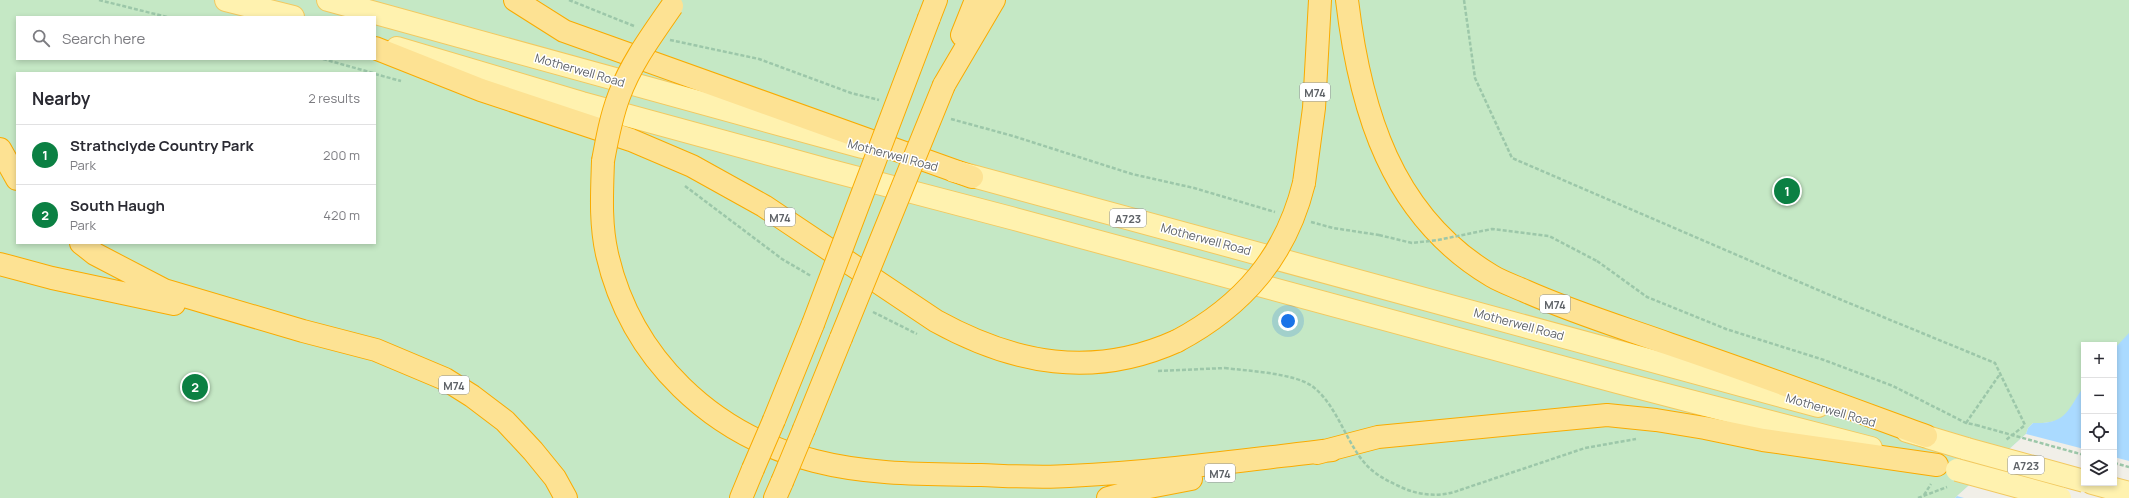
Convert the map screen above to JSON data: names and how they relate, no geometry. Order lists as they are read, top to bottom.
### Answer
{
  "streets": {
    "highway": ["M74"],
    "main road": ["Motherwell Road", "A723"]
  },
  "crossings": [
    ["Motherwell Road", "M74"],
    ["M74", "A723"]
  ],
  "page": {
    "search": "Search here",
    "heading": ["Nearby", "2 results"],
    "list": [
      {
        "mark": "1",
        "name": "Strathclyde Country Park",
        "note": "Park",
        "value": "200 m"
      },
      {
        "mark": "2",
        "name": "South Haugh",
        "note": "Park",
        "value": "420 m"
      }
    ],
    "pins": ["1", "2"],
    "map_buttons": ["+", "−"]
  }
}
